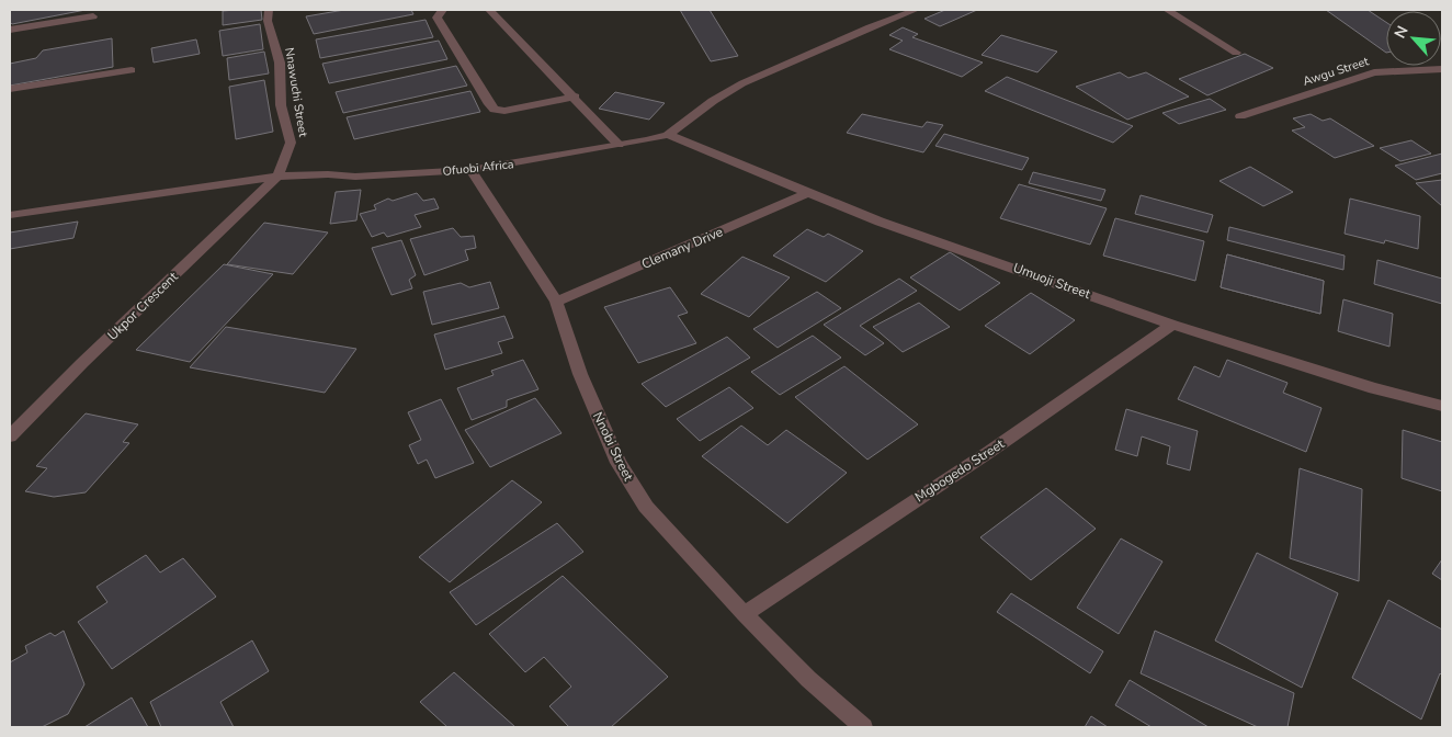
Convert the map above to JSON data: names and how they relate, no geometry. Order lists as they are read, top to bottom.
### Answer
{
  "streets": {
    "street": [
      "Awgu Street",
      "Nnawuchi Street",
      "Ofuobi Africa",
      "Clemany Drive",
      "Umuoji Street",
      "Ukpor Crescent",
      "Nnobi Street",
      "Mgbogedo Street"
    ]
  },
  "crossings": [
    ["Nnawuchi Street", "Ofuobi Africa"],
    ["Nnawuchi Street", "Ukpor Crescent"],
    ["Ofuobi Africa", "Umuoji Street"],
    ["Ofuobi Africa", "Ukpor Crescent"],
    ["Ofuobi Africa", "Nnobi Street"],
    ["Clemany Drive", "Umuoji Street"],
    ["Clemany Drive", "Nnobi Street"],
    ["Umuoji Street", "Mgbogedo Street"],
    ["Nnobi Street", "Mgbogedo Street"]
  ],
  "north": "top left"
}
